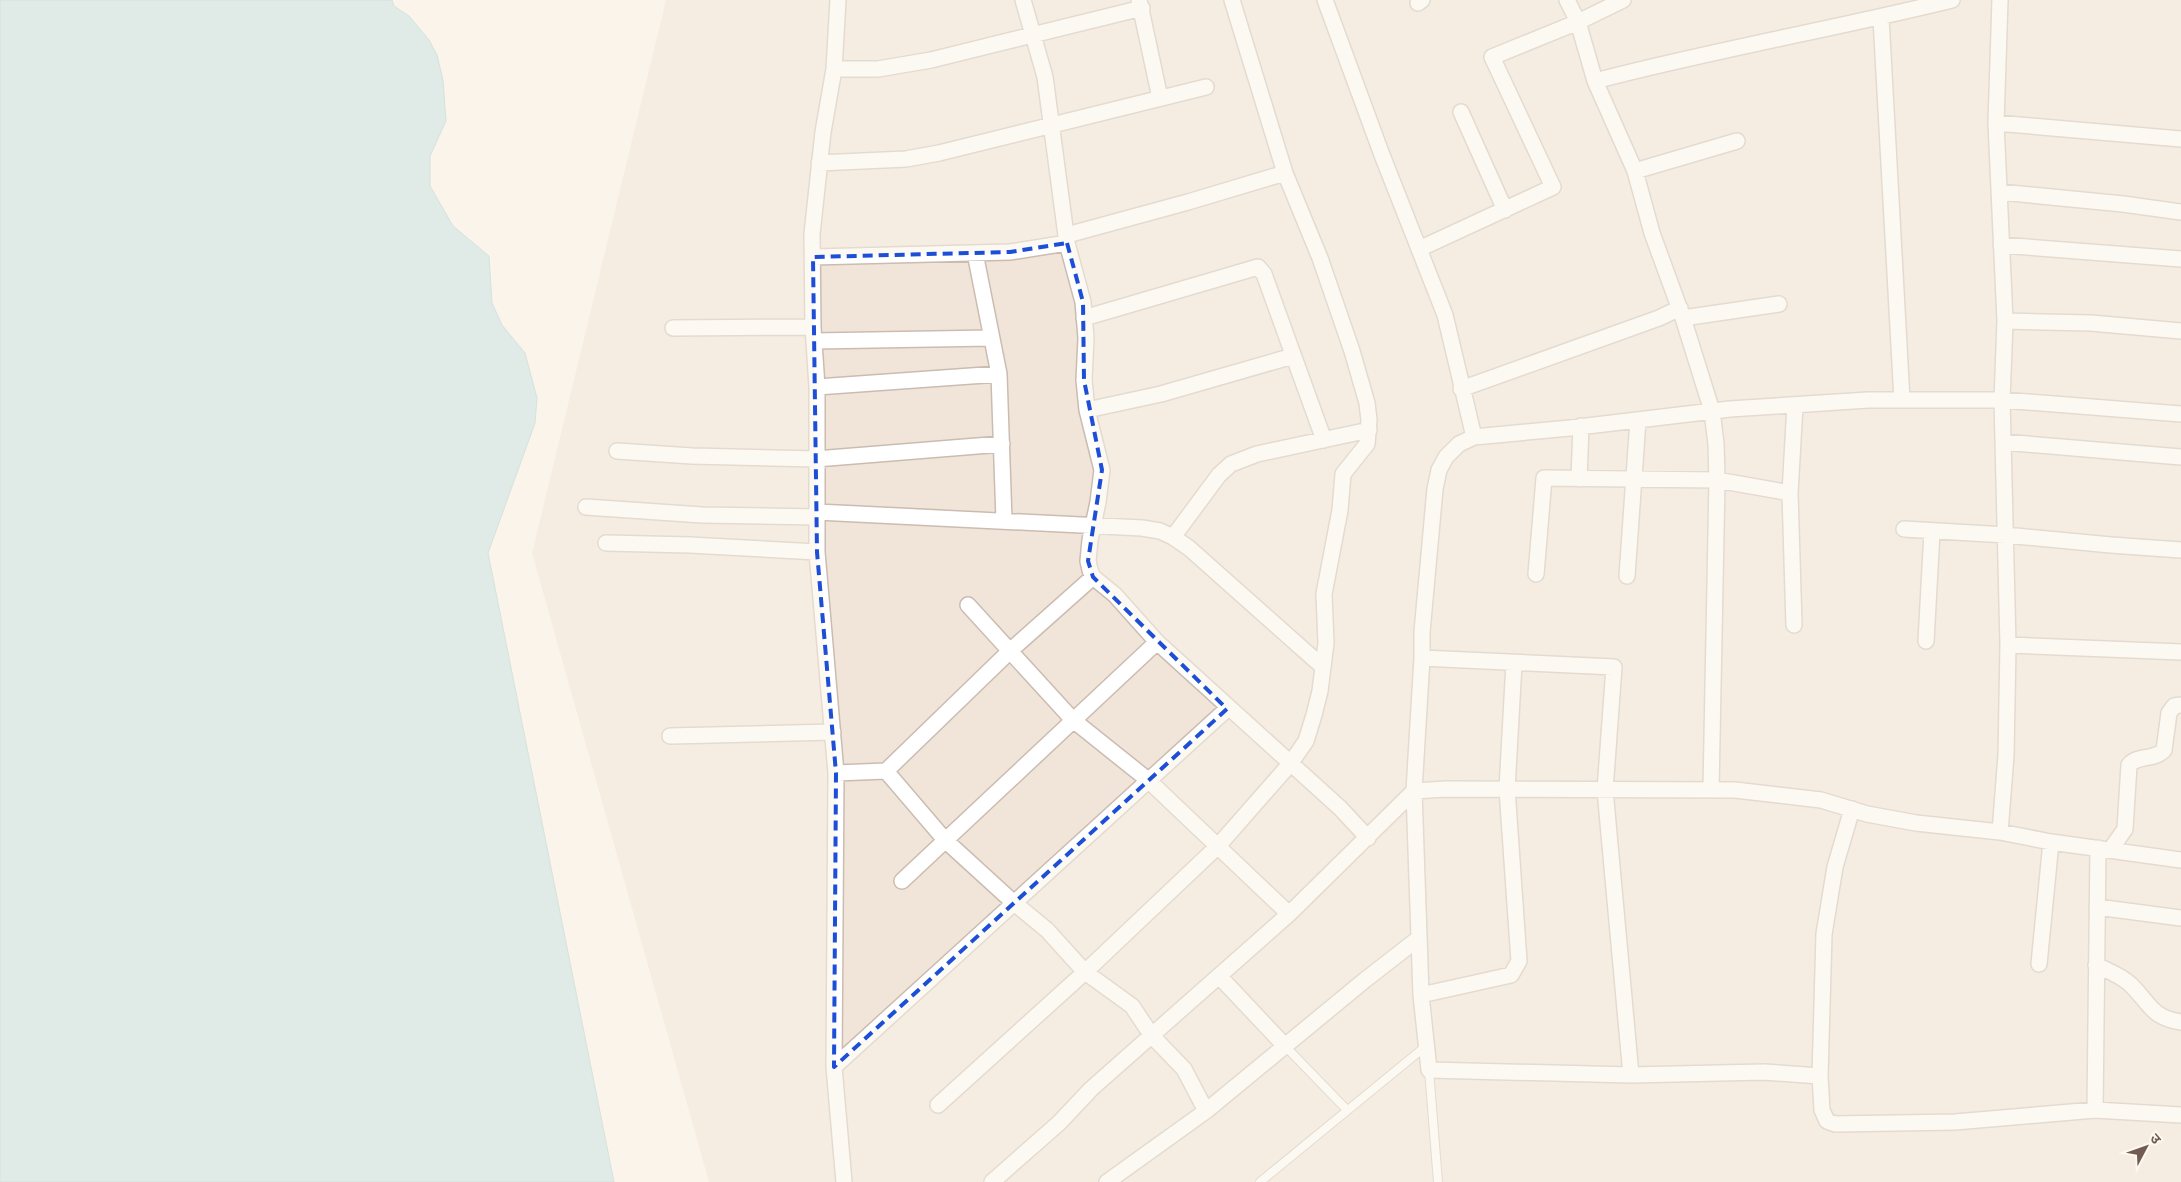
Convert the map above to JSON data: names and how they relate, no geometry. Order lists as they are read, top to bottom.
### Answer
{
  "north": "top right"
}
